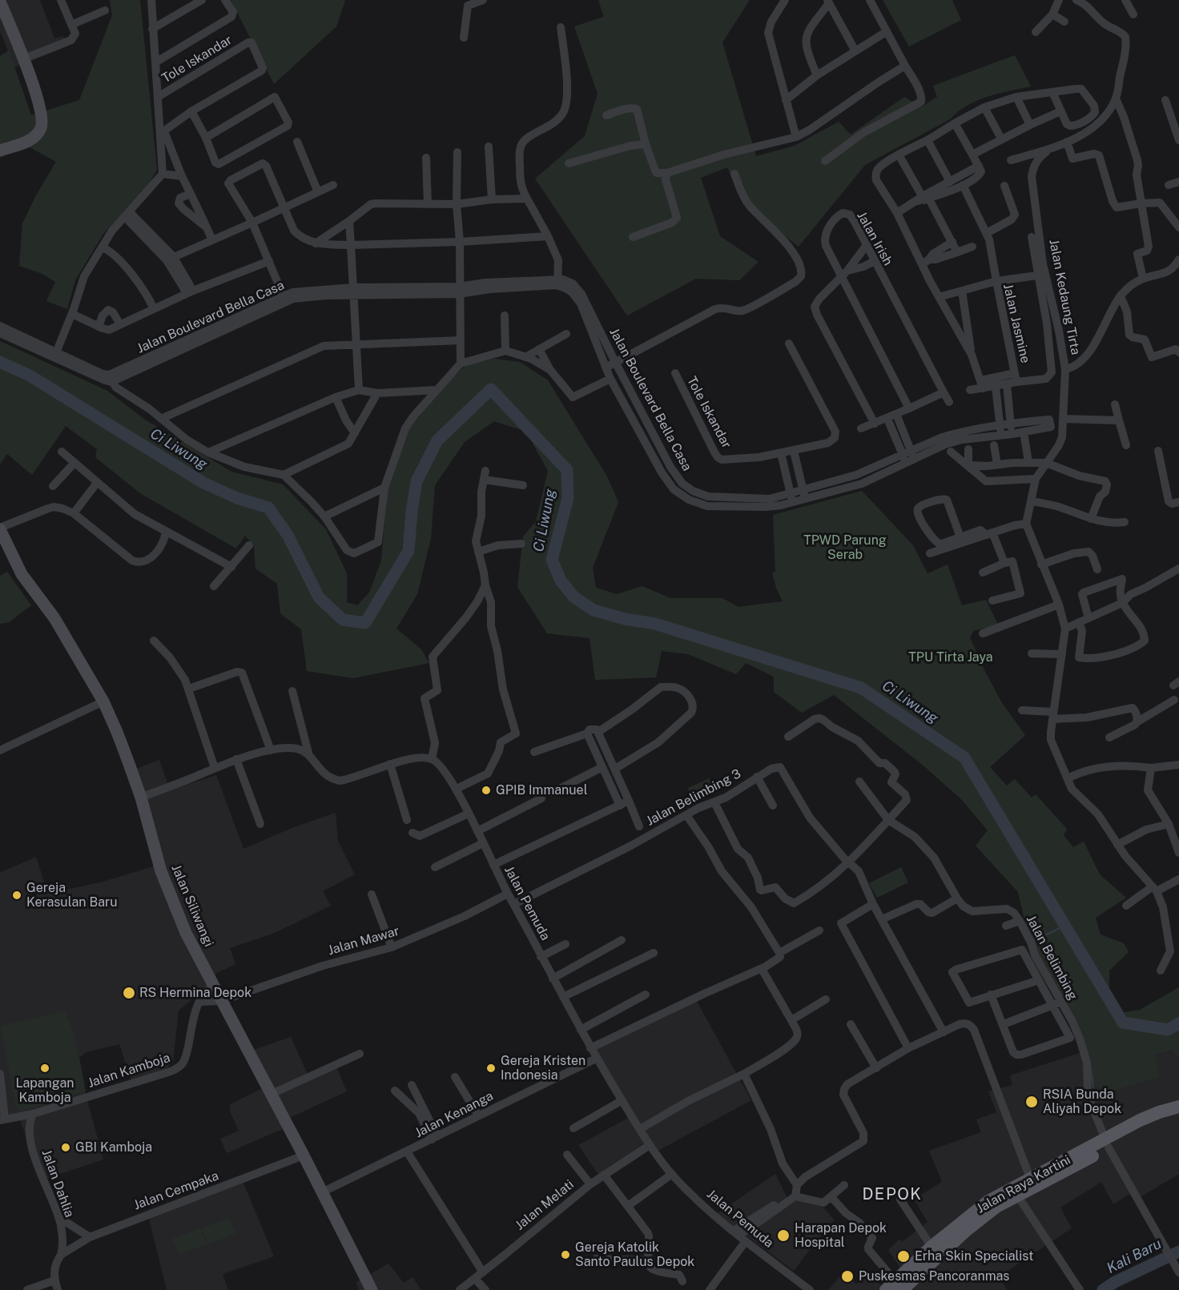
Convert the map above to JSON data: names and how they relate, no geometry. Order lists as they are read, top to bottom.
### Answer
{
  "streets": {
    "main road": ["Jalan Siliwangi", "Jalan Raya Kartini"],
    "street": [
      "Tole Iskandar",
      "Jalan Irish",
      "Jalan Kedaung Tirta",
      "Jalan Boulevard Bella Casa",
      "Jalan Jasmine",
      "Jalan Belimbing 3",
      "Jalan Pemuda",
      "Jalan Mawar",
      "Jalan Belimbing",
      "Jalan Kamboja",
      "Jalan Kenanga",
      "Jalan Dahlia",
      "Jalan Cempaka",
      "Jalan Melati"
    ]
  },
  "crossings": [
    ["Jalan Belimbing 3", "Jalan Pemuda"],
    ["Jalan Pemuda", "Jalan Mawar"],
    ["Jalan Pemuda", "Jalan Kenanga"],
    ["Jalan Pemuda", "Jalan Melati"],
    ["Jalan Siliwangi", "Jalan Mawar"],
    ["Jalan Siliwangi", "Jalan Kamboja"],
    ["Jalan Siliwangi", "Jalan Kenanga"],
    ["Jalan Siliwangi", "Jalan Cempaka"],
    ["Jalan Mawar", "Jalan Kamboja"],
    ["Jalan Belimbing", "Jalan Raya Kartini"],
    ["Jalan Kamboja", "Jalan Dahlia"],
    ["Jalan Dahlia", "Jalan Cempaka"]
  ],
  "districts": ["DEPOK"],
  "water": ["Ci Liwung", "Kali Baru"],
  "parks": ["TPWD Parung Serab", "TPU Tirta Jaya"],
  "places": [
    "GPIB Immanuel",
    "Gereja Kerasulan Baru",
    "RS Hermina Depok",
    "Lapangan Kamboja",
    "Gereja Kristen Indonesia",
    "RSIA Bunda Aliyah Depok",
    "GBI Kamboja",
    "Harapan Depok Hospital",
    "Gereja Katolik Santo Paulus Depok",
    "Erha Skin Specialist",
    "Puskesmas Pancoranmas"
  ]
}
